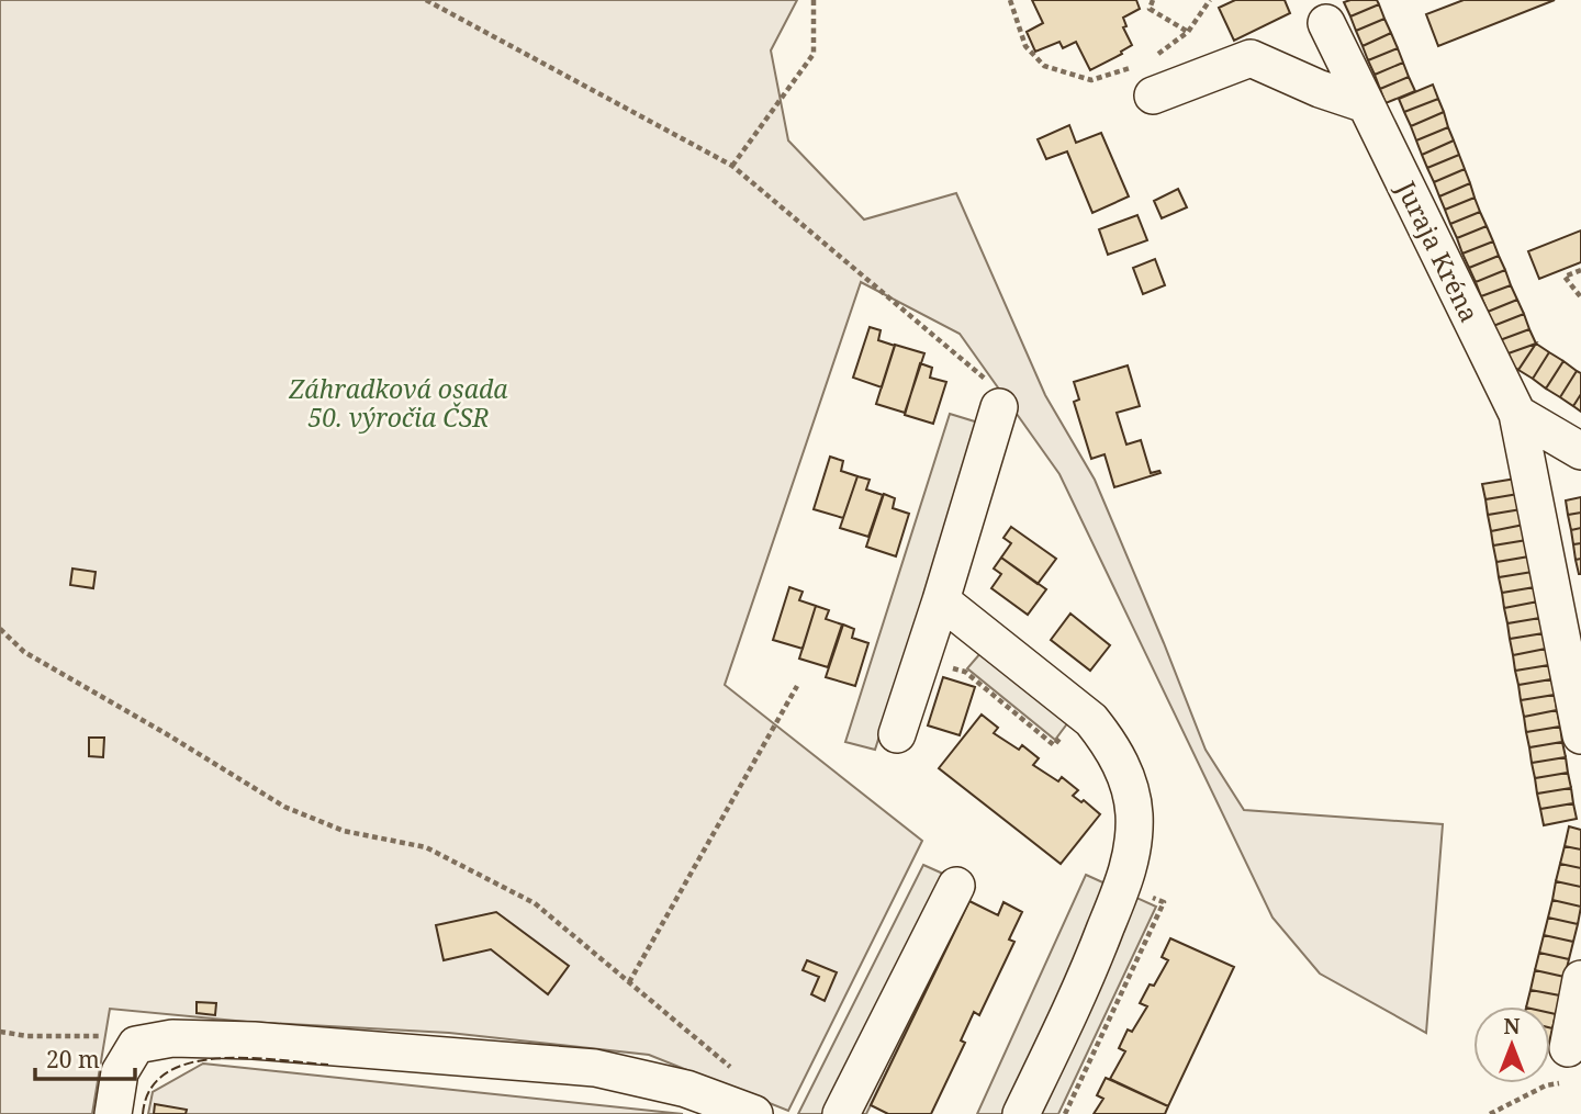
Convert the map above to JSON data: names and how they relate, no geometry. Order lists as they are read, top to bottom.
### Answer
{
  "streets": {
    "street": ["Juraja Kréna"]
  },
  "parks": ["Záhradková osada 50. výročia ČSR"],
  "scale_bar": "20 m",
  "north": "top"
}
